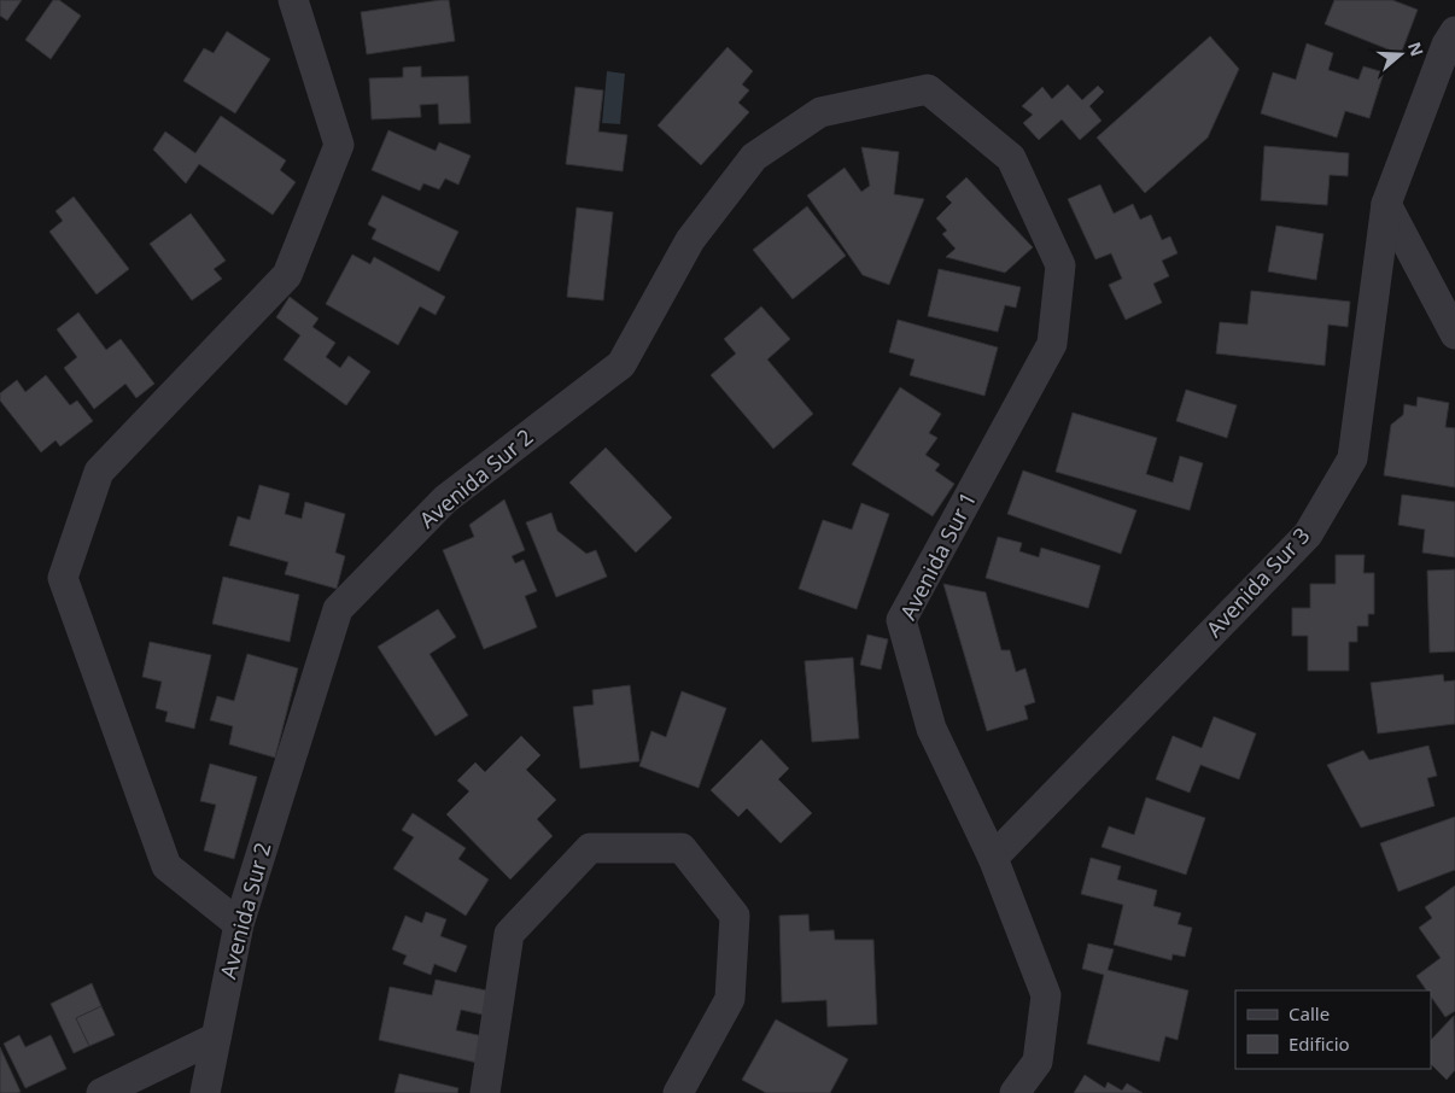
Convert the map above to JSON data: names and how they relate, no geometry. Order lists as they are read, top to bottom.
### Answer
{
  "streets": {
    "street": ["Avenida Sur 2", "Avenida Sur 1", "Avenida Sur 3"]
  },
  "crossings": [
    ["Avenida Sur 2", "Avenida Sur 1"],
    ["Avenida Sur 1", "Avenida Sur 3"]
  ],
  "legend": ["Calle", "Edificio"],
  "north": "right"
}
